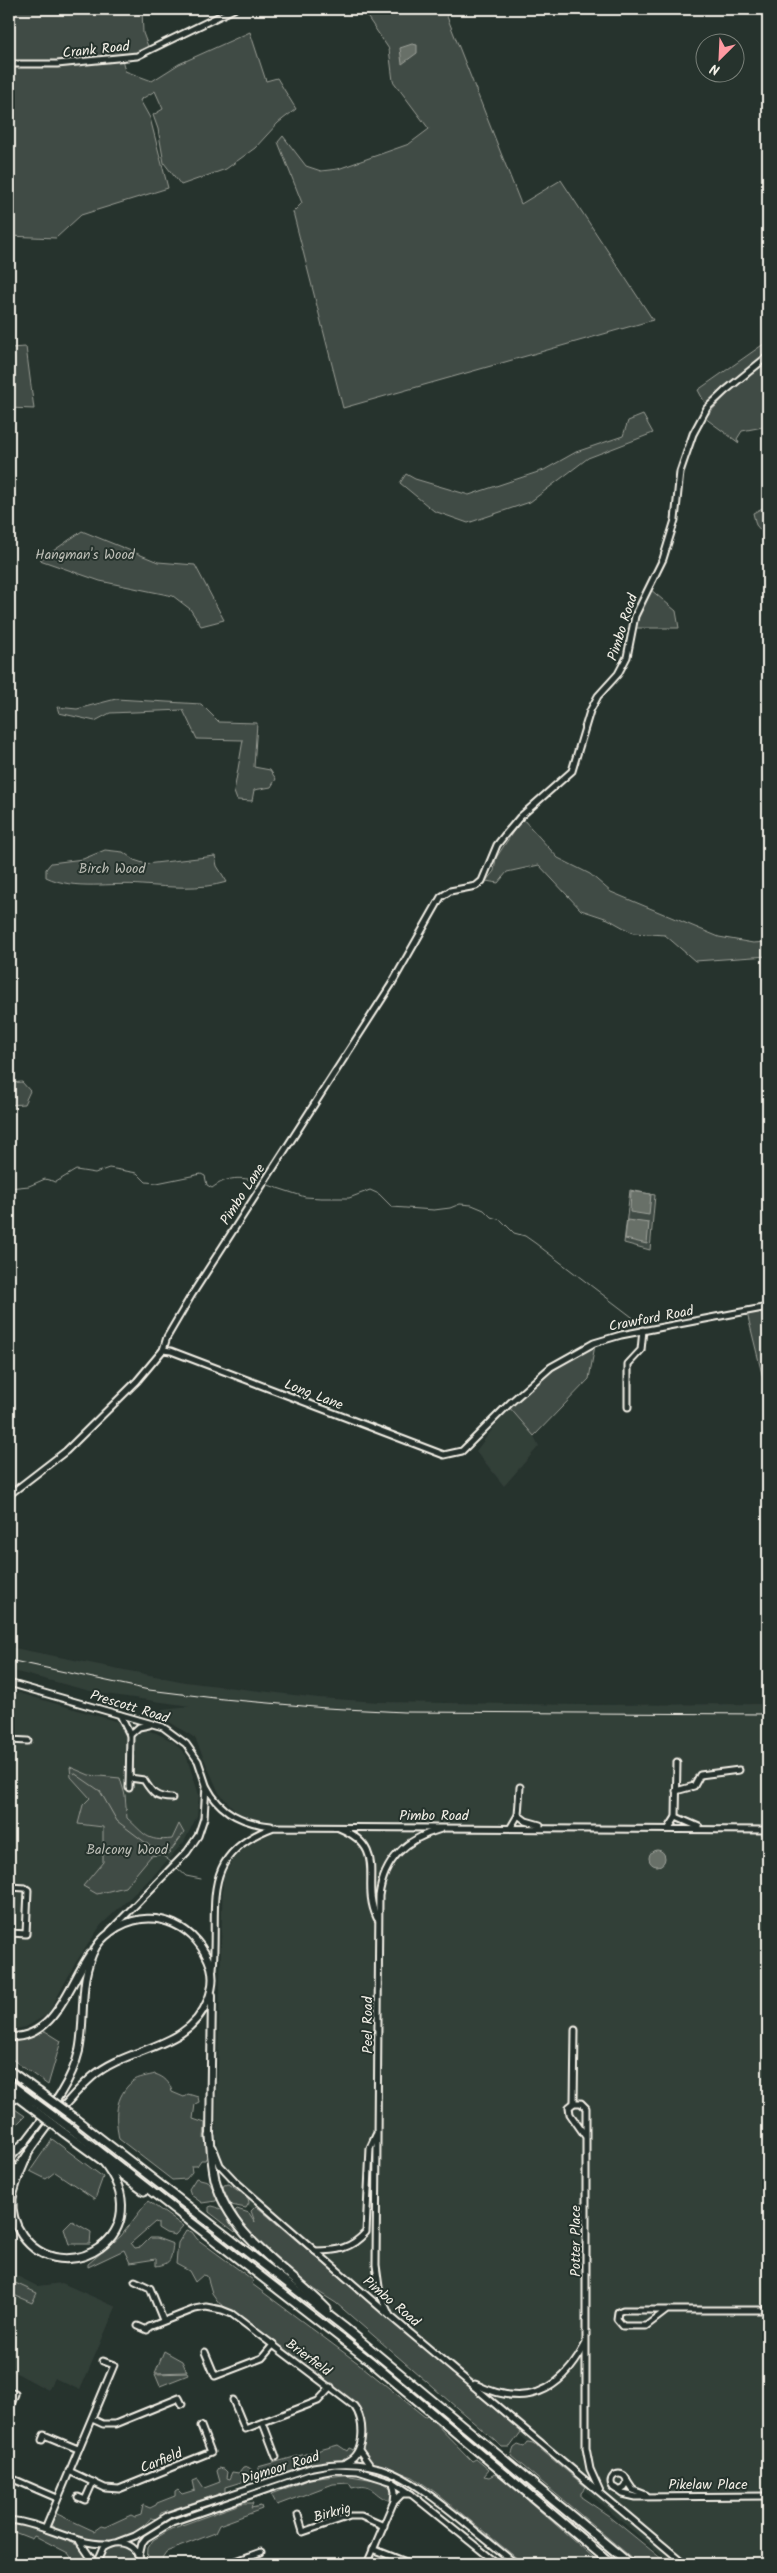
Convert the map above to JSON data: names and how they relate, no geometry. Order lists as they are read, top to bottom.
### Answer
{
  "streets": {
    "main road": ["Pimbo Road"],
    "street": [
      "Crank Road",
      "Pimbo Lane",
      "Crawford Road",
      "Long Lane",
      "Prescott Road",
      "Peel Road",
      "Potter Place",
      "Brierfield",
      "Carfield",
      "Digmoor Road",
      "Pikelaw Place",
      "Birkrig"
    ]
  },
  "crossings": [
    ["Pimbo Road", "Pimbo Lane"],
    ["Pimbo Road", "Peel Road"],
    ["Pimbo Road", "Potter Place"],
    ["Pimbo Lane", "Long Lane"],
    ["Crawford Road", "Long Lane"]
  ],
  "parks": ["Hangman's Wood", "Birch Wood", "Balcony Wood"],
  "north": "bottom left"
}
